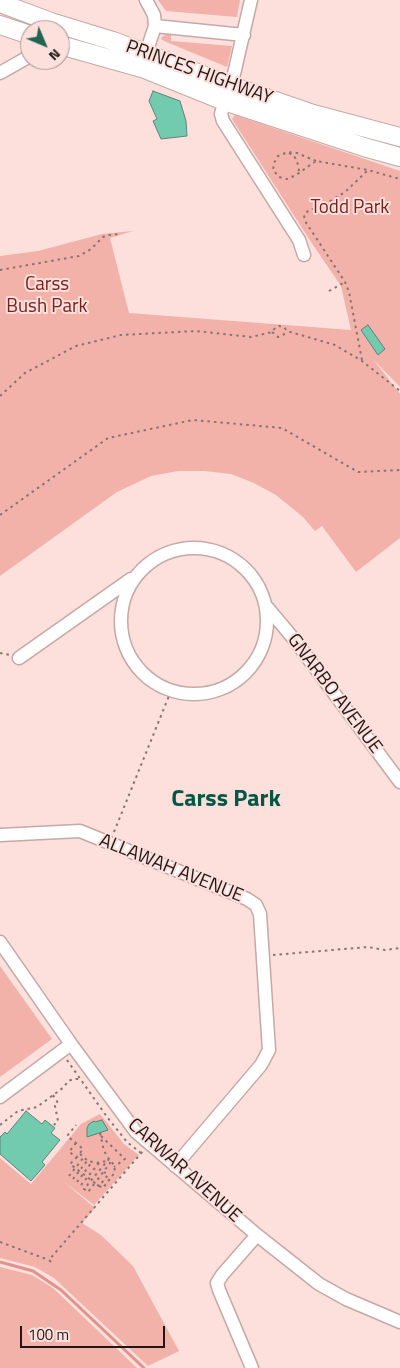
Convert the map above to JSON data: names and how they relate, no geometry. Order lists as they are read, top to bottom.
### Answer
{
  "streets": {
    "highway": ["PRINCES HIGHWAY"],
    "street": ["GNARBO AVENUE", "ALLAWAH AVENUE", "CARWAR AVENUE"]
  },
  "crossings": [
    ["ALLAWAH AVENUE", "CARWAR AVENUE"]
  ],
  "districts": ["Carss Park"],
  "parks": ["Todd Park", "Carss Bush Park"],
  "scale_bar": "100 m",
  "north": "bottom right"
}
